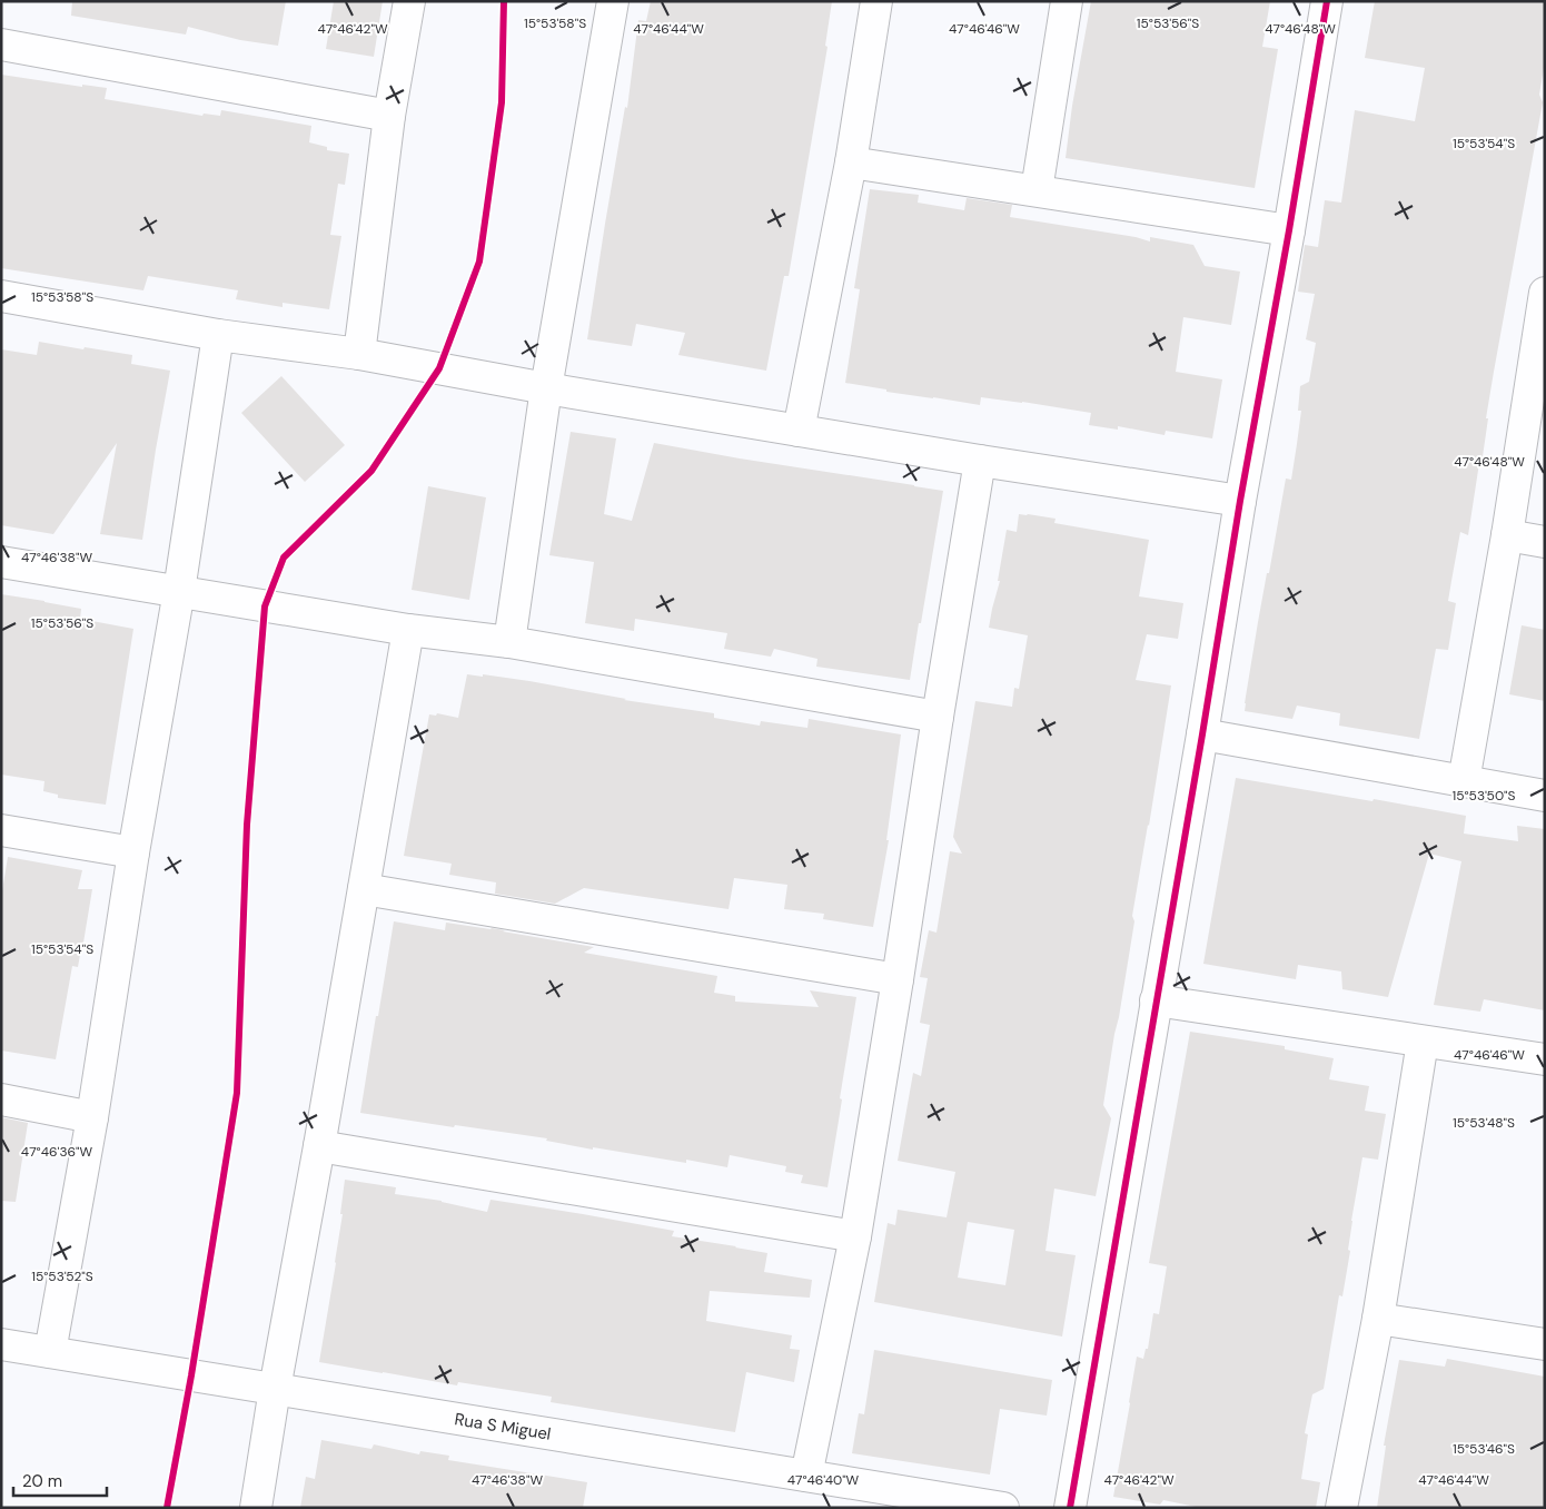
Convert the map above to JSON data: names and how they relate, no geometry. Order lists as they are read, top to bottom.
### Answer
{
  "streets": {
    "street": ["Rua S Miguel"]
  },
  "scale_bar": "20 m",
  "coordinates": [
    "15°53'58\"S",
    "15°53'56\"S",
    "47°46'42\"W",
    "47°46'48\"W",
    "47°46'44\"W",
    "47°46'46\"W",
    "15°53'54\"S",
    "47°46'38\"W",
    "15°53'50\"S",
    "15°53'48\"S",
    "47°46'36\"W",
    "15°53'52\"S",
    "15°53'46\"S",
    "47°46'40\"W"
  ]
}
